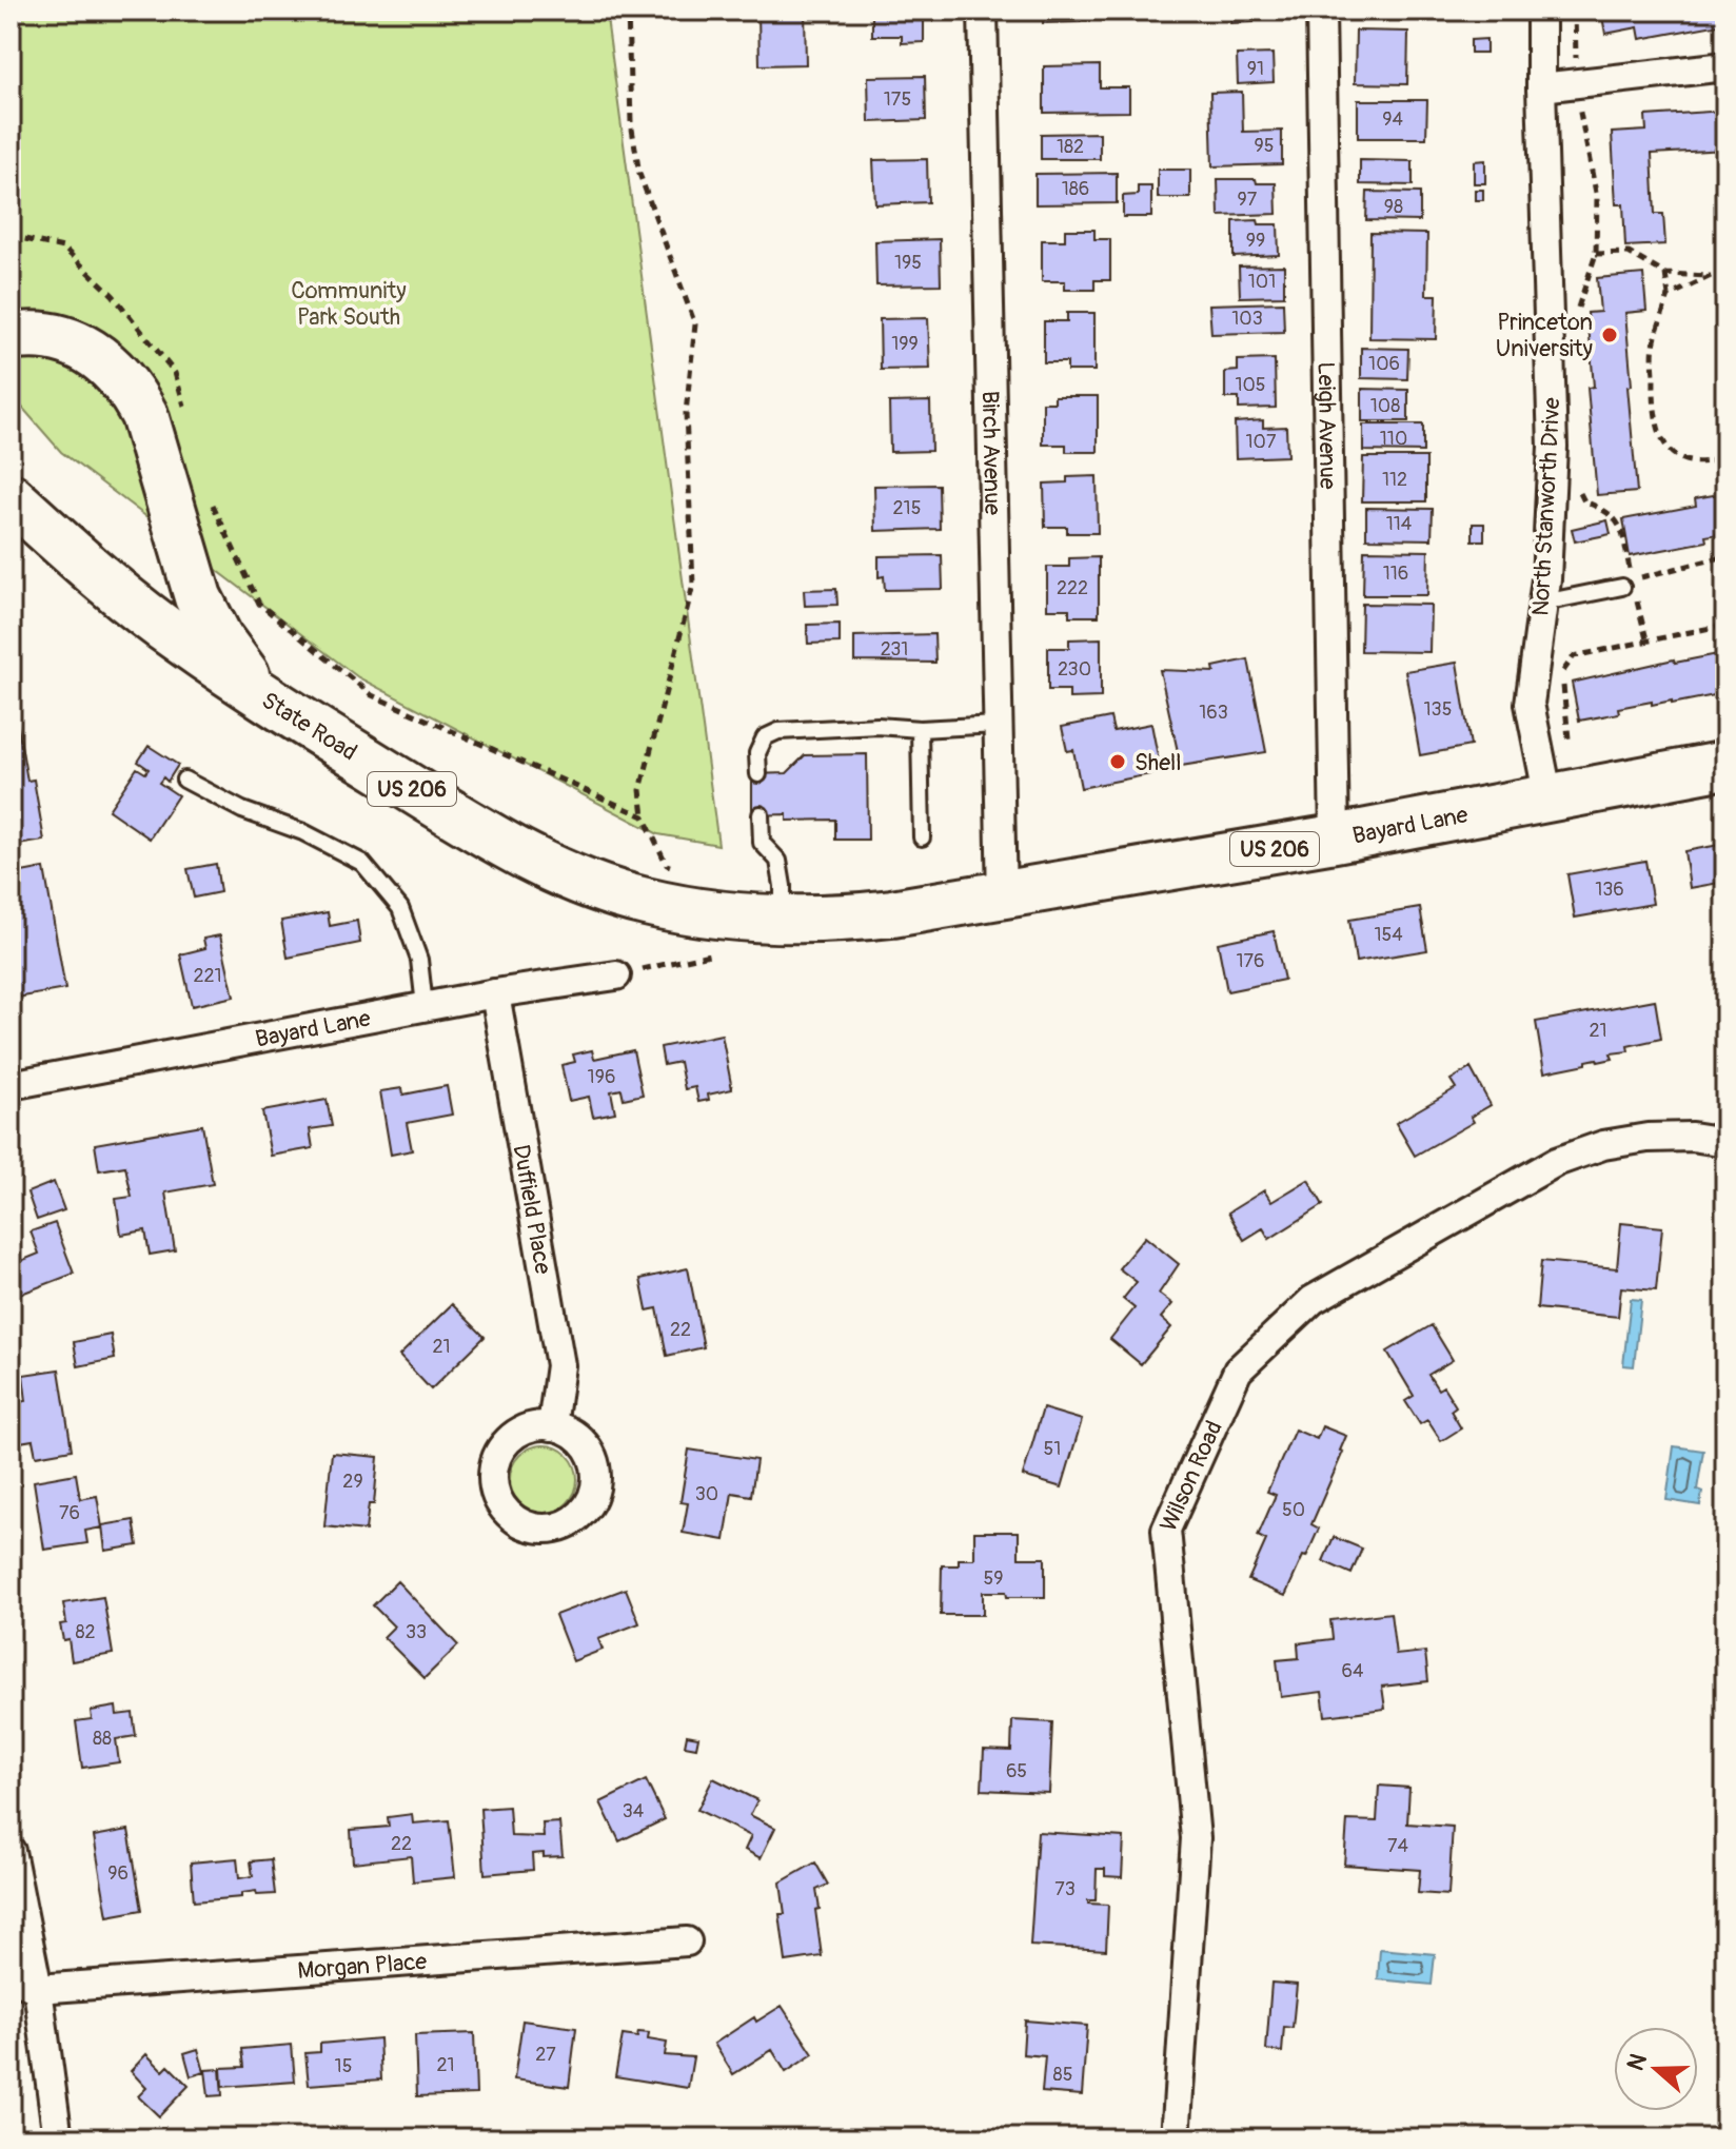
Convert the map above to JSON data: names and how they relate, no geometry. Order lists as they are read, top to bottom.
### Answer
{
  "streets": {
    "highway": ["State Road", "US 206", "Bayard Lane"],
    "street": [
      "Leigh Avenue",
      "Birch Avenue",
      "North Stanworth Drive",
      "Duffield Place",
      "Wilson Road",
      "Morgan Place"
    ]
  },
  "crossings": [
    ["Leigh Avenue", "Bayard Lane"],
    ["Birch Avenue", "Bayard Lane"],
    ["North Stanworth Drive", "Bayard Lane"],
    ["State Road", "Bayard Lane"],
    ["Bayard Lane", "Duffield Place"]
  ],
  "parks": ["Community Park South"],
  "places": ["Princeton University", "Shell"],
  "house_numbers": [
    "91",
    "175",
    "94",
    "95",
    "182",
    "186",
    "97",
    "98",
    "99",
    "195",
    "101",
    "103",
    "199",
    "106",
    "105",
    "108",
    "110",
    "107",
    "112",
    "215",
    "114",
    "116",
    "222",
    "231",
    "230",
    "135",
    "163",
    "136",
    "154",
    "176",
    "221",
    "21",
    "196",
    "22",
    "21",
    "51",
    "29",
    "30",
    "50",
    "76",
    "59",
    "82",
    "33",
    "64",
    "88",
    "65",
    "34",
    "22",
    "74",
    "96",
    "73",
    "27",
    "21",
    "15",
    "85"
  ],
  "north": "left"
}
